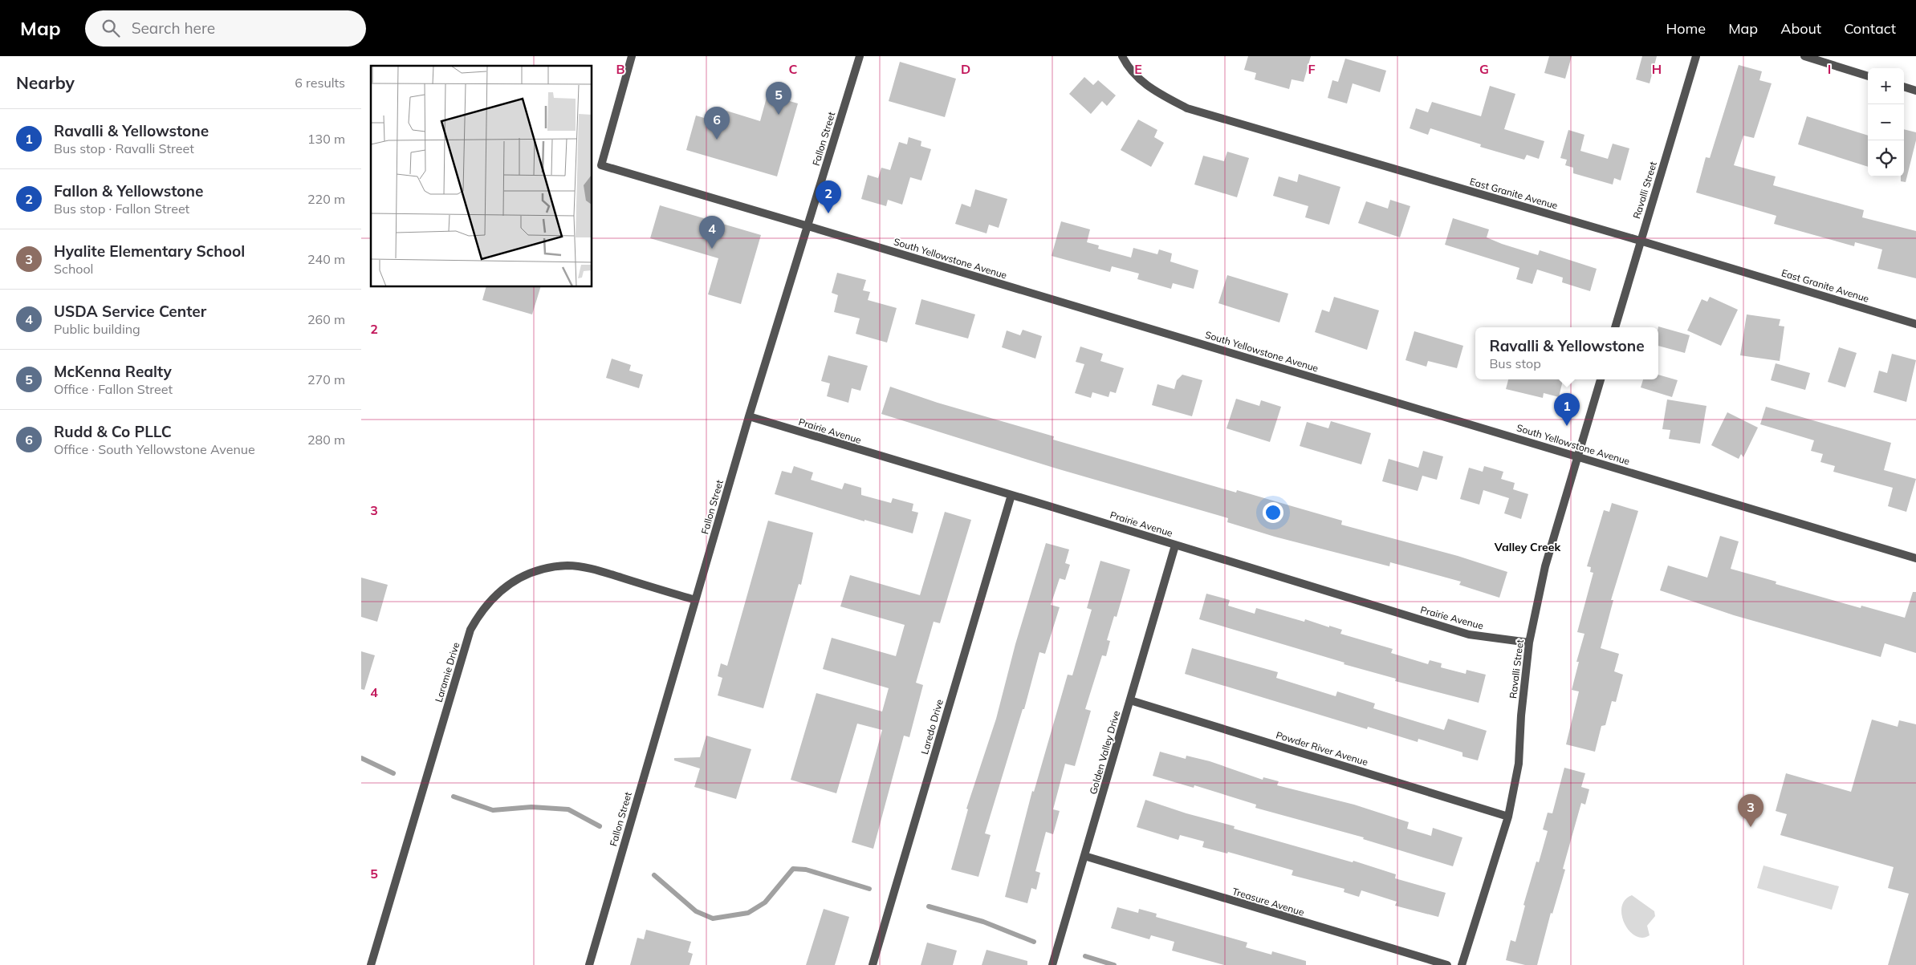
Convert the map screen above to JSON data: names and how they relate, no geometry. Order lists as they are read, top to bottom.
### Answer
{
  "streets": {
    "street": [
      "Fallon Street",
      "Ravalli Street",
      "East Granite Avenue",
      "South Yellowstone Avenue",
      "Prairie Avenue",
      "Laramie Drive",
      "Laredo Drive",
      "Powder River Avenue",
      "Golden Valley Drive",
      "Treasure Avenue"
    ]
  },
  "crossings": [
    ["Fallon Street", "South Yellowstone Avenue"],
    ["Fallon Street", "Prairie Avenue"],
    ["Fallon Street", "Laramie Drive"],
    ["Ravalli Street", "East Granite Avenue"],
    ["Ravalli Street", "South Yellowstone Avenue"],
    ["Ravalli Street", "Prairie Avenue"],
    ["Ravalli Street", "Powder River Avenue"],
    ["Prairie Avenue", "Laredo Drive"],
    ["Prairie Avenue", "Golden Valley Drive"],
    ["Powder River Avenue", "Golden Valley Drive"],
    ["Golden Valley Drive", "Treasure Avenue"]
  ],
  "districts": ["Valley Creek"],
  "page": {
    "header": "Map",
    "search": "Search here",
    "nav": [
      "Home",
      "Map",
      "About",
      "Contact"
    ],
    "heading": ["Nearby", "6 results"],
    "map_buttons": ["+", "−"],
    "pins": [
      "5",
      "6",
      "2",
      "4",
      "1",
      "3"
    ],
    "list": [
      {
        "mark": "1",
        "name": "Ravalli & Yellowstone",
        "note": "Bus stop · Ravalli Street",
        "value": "130 m"
      },
      {
        "mark": "2",
        "name": "Fallon & Yellowstone",
        "note": "Bus stop · Fallon Street",
        "value": "220 m"
      },
      {
        "mark": "3",
        "name": "Hyalite Elementary School",
        "note": "School",
        "value": "240 m"
      },
      {
        "mark": "4",
        "name": "USDA Service Center",
        "note": "Public building",
        "value": "260 m"
      },
      {
        "mark": "5",
        "name": "McKenna Realty",
        "note": "Office · Fallon Street",
        "value": "270 m"
      },
      {
        "mark": "6",
        "name": "Rudd & Co PLLC",
        "note": "Office · South Yellowstone Avenue",
        "value": "280 m"
      }
    ],
    "popup": ["Ravalli & Yellowstone", "Bus stop"]
  },
  "grid": {
    "columns": [
      "B",
      "C",
      "D",
      "E",
      "F",
      "G",
      "H",
      "I"
    ],
    "rows": [
      "2",
      "3",
      "4",
      "5"
    ]
  }
}
